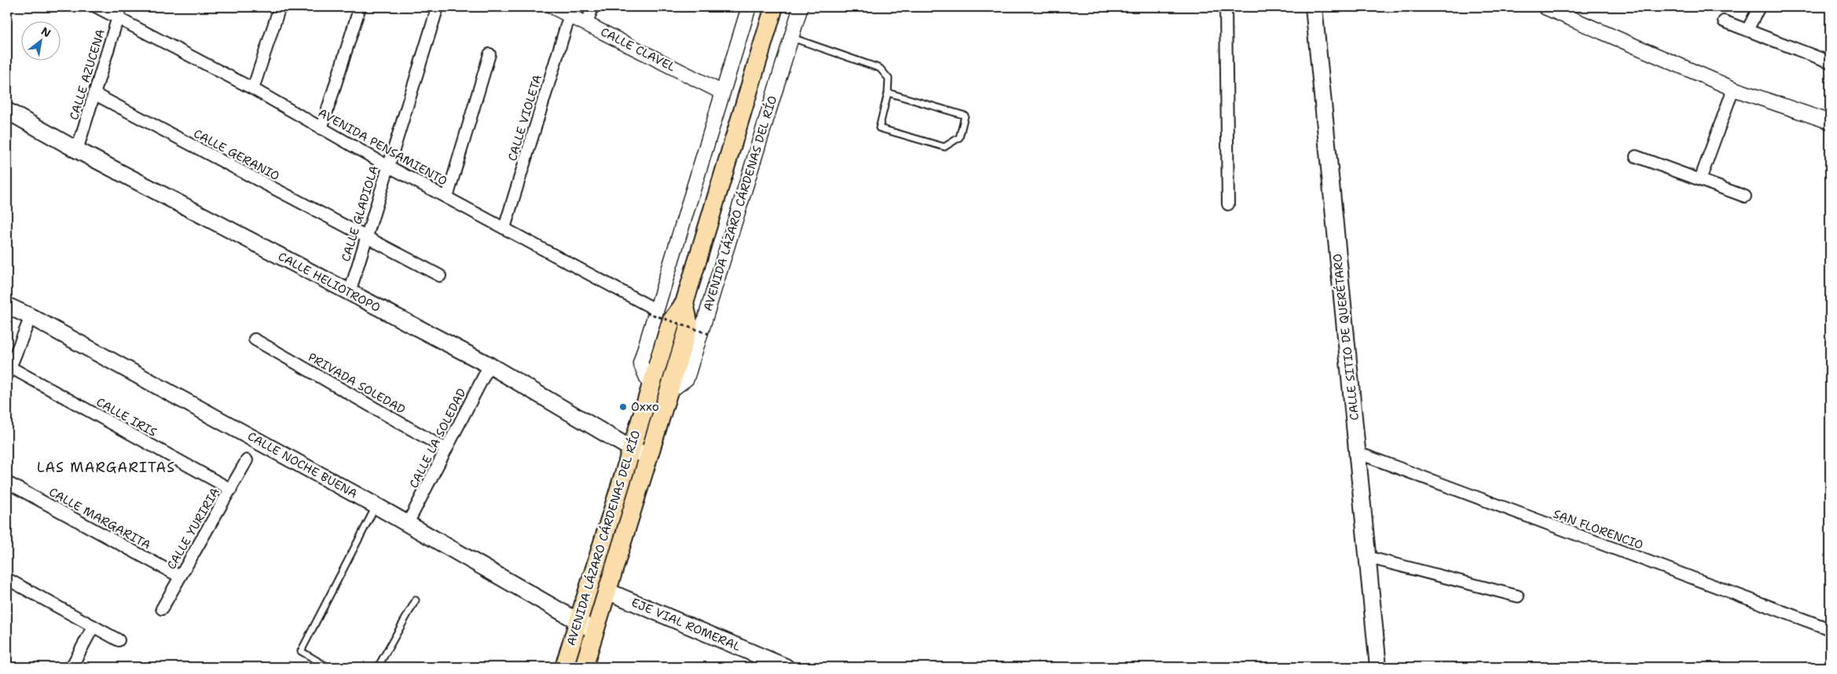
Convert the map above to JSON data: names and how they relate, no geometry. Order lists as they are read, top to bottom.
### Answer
{
  "streets": {
    "main road": [
      "AVENIDA LÁZARO CÁRDENAS DEL RÍO",
      "CALLE HELIOTROPO",
      "CALLE SITIO DE QUERÉTARO",
      "CALLE NOCHE BUENA",
      "EJE VIAL ROMERAL"
    ],
    "street": [
      "CALLE CLAVEL",
      "CALLE AZUCENA",
      "CALLE VIOLETA",
      "AVENIDA PENSAMIENTO",
      "CALLE GERANIO",
      "CALLE GLADIOLA",
      "PRIVADA SOLEDAD",
      "CALLE IRIS",
      "CALLE LA SOLEDAD",
      "CALLE MARGARITA",
      "CALLE YURIRIA",
      "SAN FLORENCIO"
    ]
  },
  "crossings": [
    ["CALLE CLAVEL", "CALLE VIOLETA"],
    ["CALLE AZUCENA", "AVENIDA PENSAMIENTO"],
    ["CALLE AZUCENA", "CALLE GERANIO"],
    ["CALLE AZUCENA", "CALLE HELIOTROPO"],
    ["CALLE VIOLETA", "AVENIDA PENSAMIENTO"],
    ["AVENIDA PENSAMIENTO", "CALLE GLADIOLA"],
    ["CALLE GERANIO", "CALLE GLADIOLA"],
    ["AVENIDA LÁZARO CÁRDENAS DEL RÍO", "CALLE HELIOTROPO"],
    ["AVENIDA LÁZARO CÁRDENAS DEL RÍO", "CALLE NOCHE BUENA"],
    ["AVENIDA LÁZARO CÁRDENAS DEL RÍO", "EJE VIAL ROMERAL"],
    ["CALLE GLADIOLA", "CALLE HELIOTROPO"],
    ["CALLE HELIOTROPO", "CALLE LA SOLEDAD"],
    ["CALLE SITIO DE QUERÉTARO", "SAN FLORENCIO"],
    ["PRIVADA SOLEDAD", "CALLE LA SOLEDAD"],
    ["CALLE IRIS", "CALLE YURIRIA"],
    ["CALLE LA SOLEDAD", "CALLE NOCHE BUENA"],
    ["CALLE MARGARITA", "CALLE YURIRIA"]
  ],
  "districts": ["LAS MARGARITAS"],
  "places": ["Oxxo"],
  "north": "top right"
}
